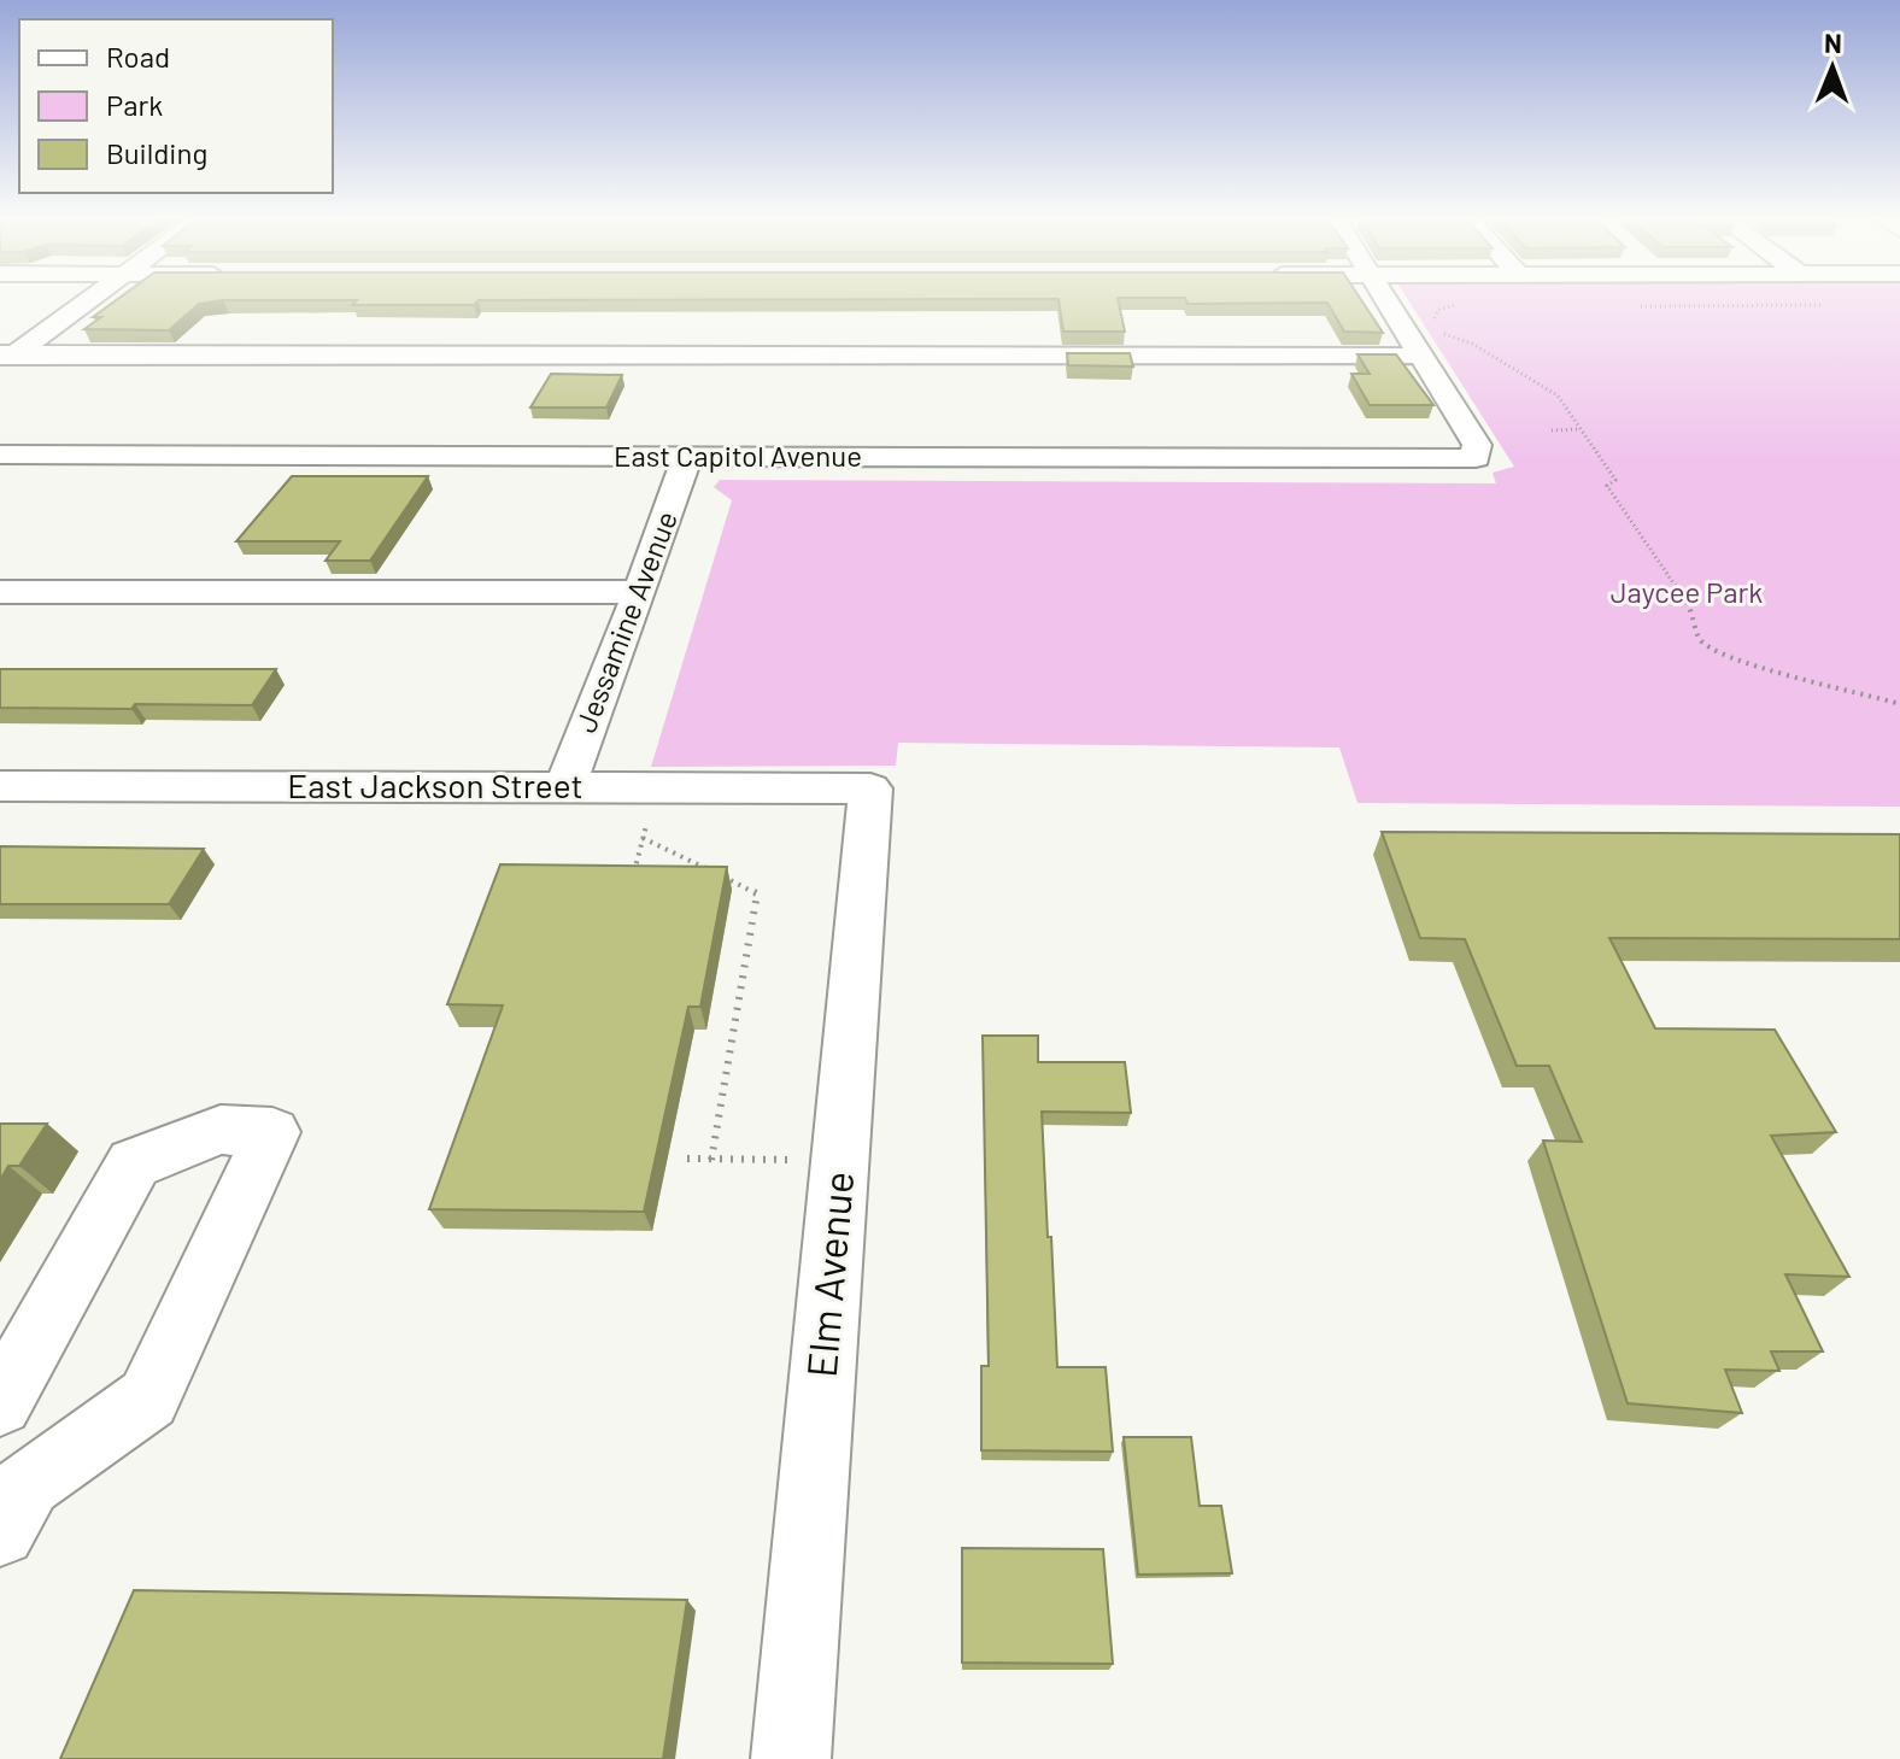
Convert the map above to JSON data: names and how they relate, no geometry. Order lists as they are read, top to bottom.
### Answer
{
  "streets": {
    "street": [
      "East Capitol Avenue",
      "Jessamine Avenue",
      "East Jackson Street",
      "Elm Avenue"
    ]
  },
  "crossings": [
    ["East Capitol Avenue", "Jessamine Avenue"],
    ["Jessamine Avenue", "East Jackson Street"],
    ["East Jackson Street", "Elm Avenue"]
  ],
  "parks": ["Jaycee Park"],
  "legend": ["Road", "Park", "Building"],
  "north": "top"
}
